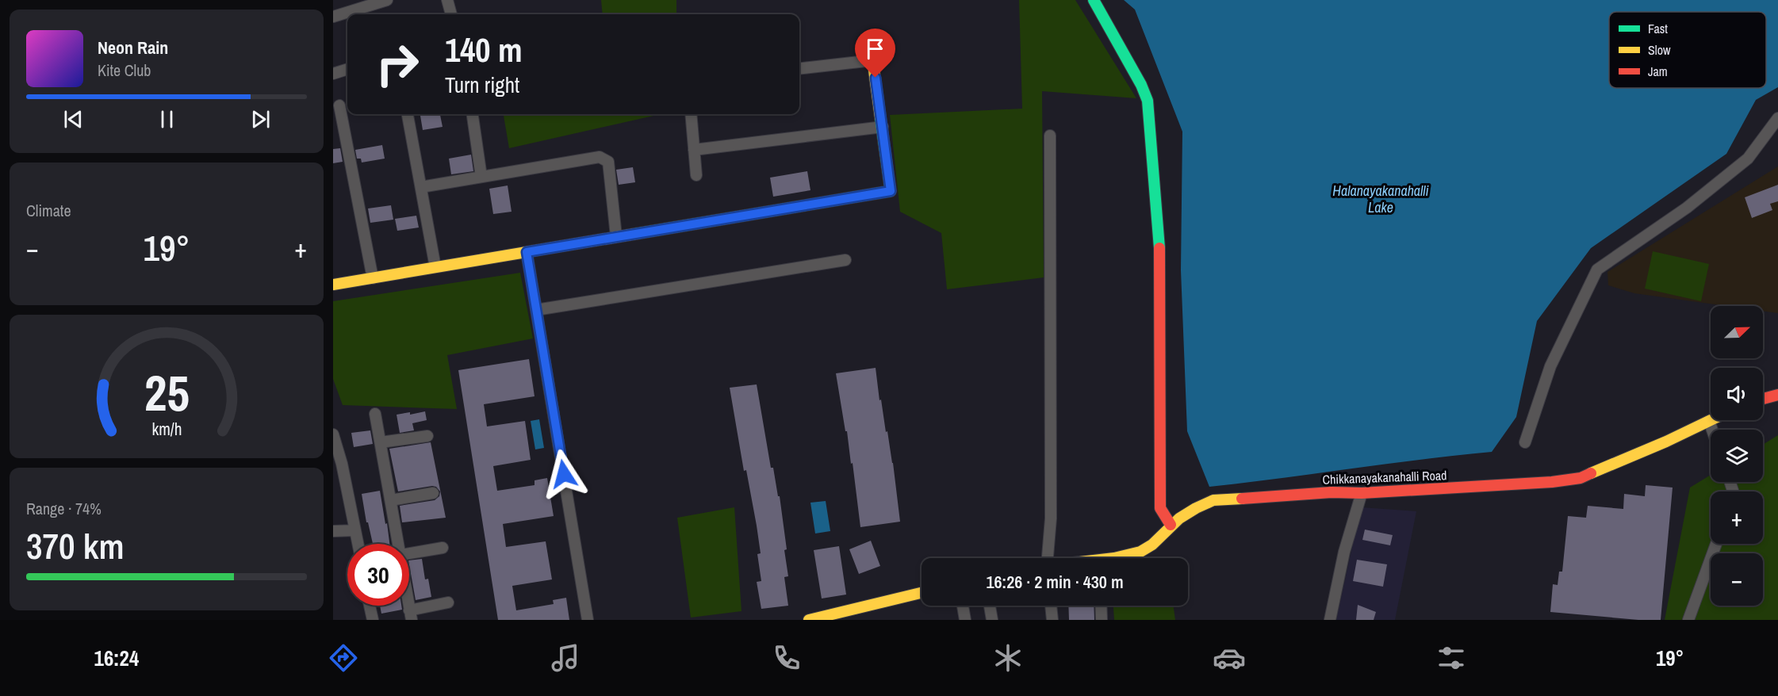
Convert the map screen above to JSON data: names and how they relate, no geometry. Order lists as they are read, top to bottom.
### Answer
{
  "streets": {
    "street": ["Chikkanayakanahalli Road"]
  },
  "water": ["Halanayakanahalli Lake"],
  "legend": ["Fast", "Slow", "Jam"],
  "north": "top right",
  "page": {
    "turn": ["140 m", "Turn right"],
    "song": ["Neon Rain", "Kite Club"],
    "tile": [
      "Climate",
      ["Range · 74%", "370 km"]
    ],
    "heat": ["−", "19°", "+"],
    "map_buttons": ["+", "−"],
    "limit": "30",
    "trip": "16:26 · 2 min · 430 m",
    "tabs": ["16:24", "19°"],
    "gauge": ["25", "km/h"]
  }
}
